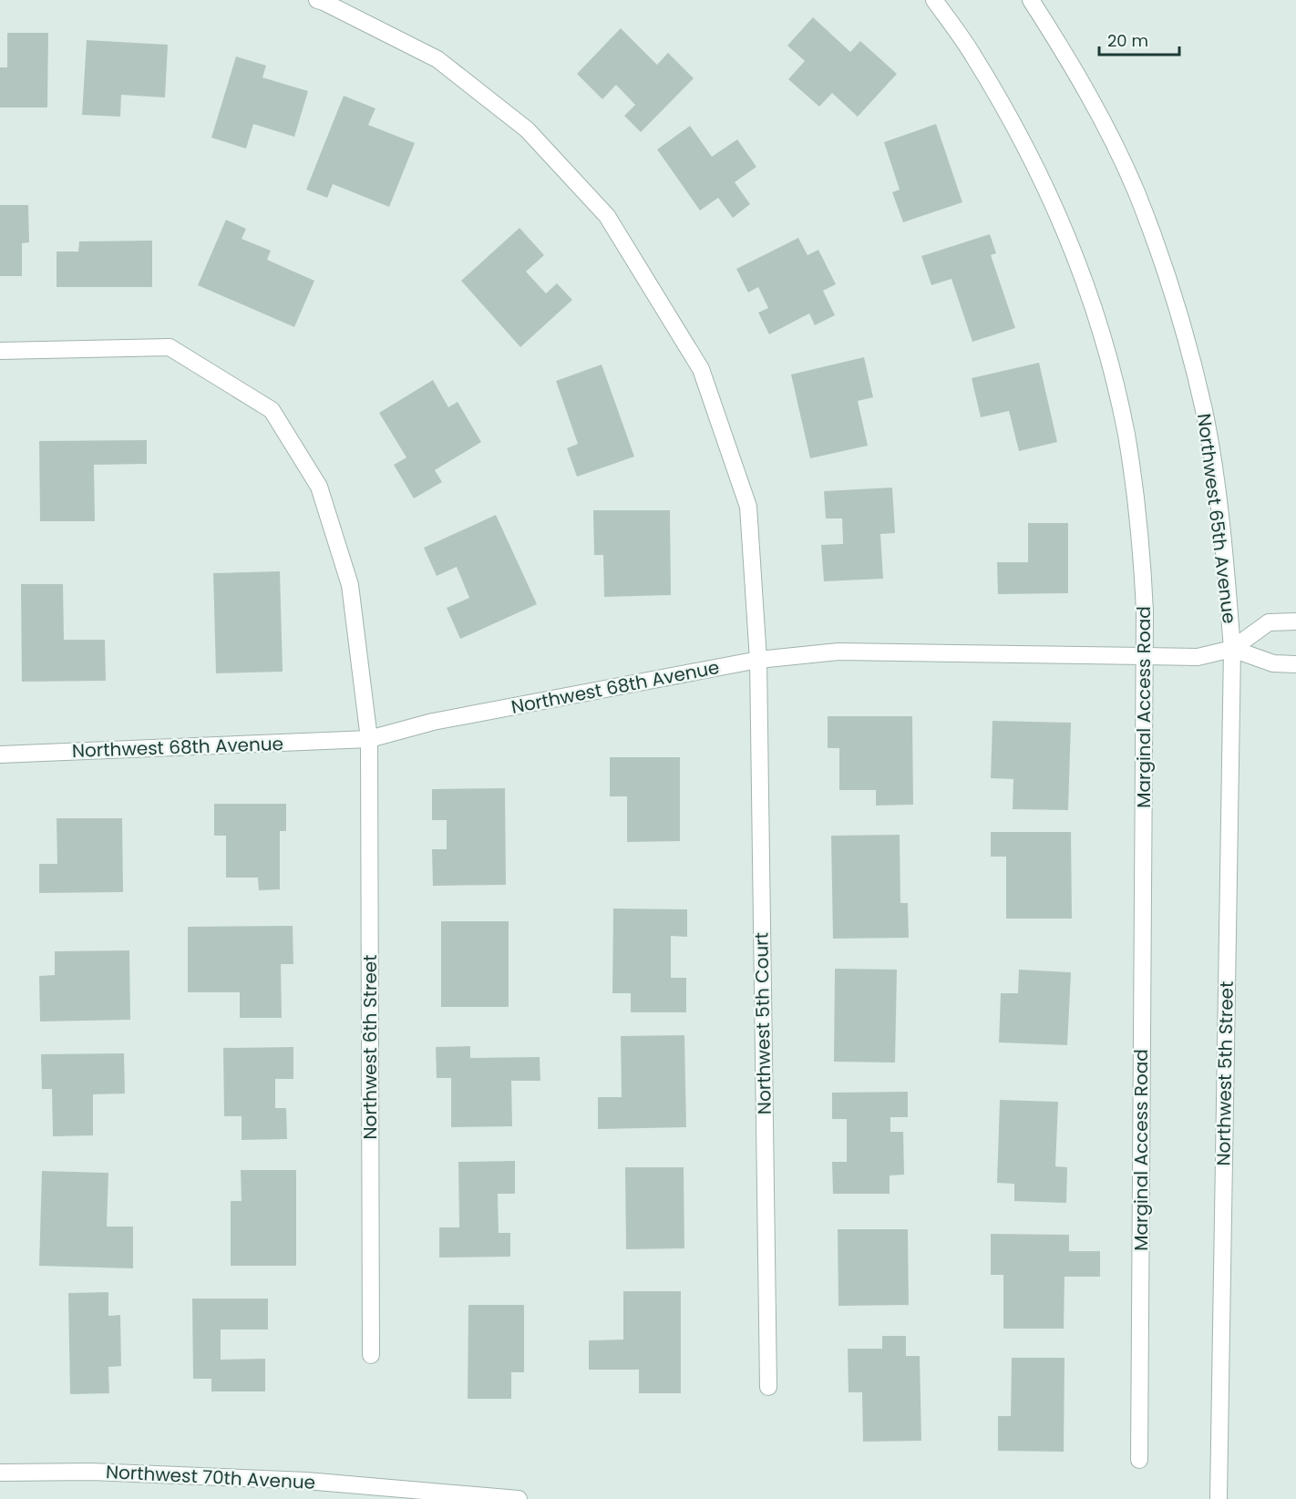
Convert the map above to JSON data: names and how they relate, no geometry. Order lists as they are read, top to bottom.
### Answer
{
  "streets": {
    "street": [
      "Northwest 65th Avenue",
      "Northwest 68th Avenue",
      "Marginal Access Road",
      "Northwest 5th Court",
      "Northwest 6th Street",
      "Northwest 5th Street",
      "Northwest 70th Avenue"
    ]
  },
  "crossings": [
    ["Northwest 65th Avenue", "Northwest 68th Avenue"],
    ["Northwest 65th Avenue", "Northwest 5th Street"],
    ["Northwest 68th Avenue", "Marginal Access Road"],
    ["Northwest 68th Avenue", "Northwest 5th Court"],
    ["Northwest 68th Avenue", "Northwest 6th Street"],
    ["Northwest 68th Avenue", "Northwest 5th Street"]
  ],
  "scale_bar": "20 m"
}
